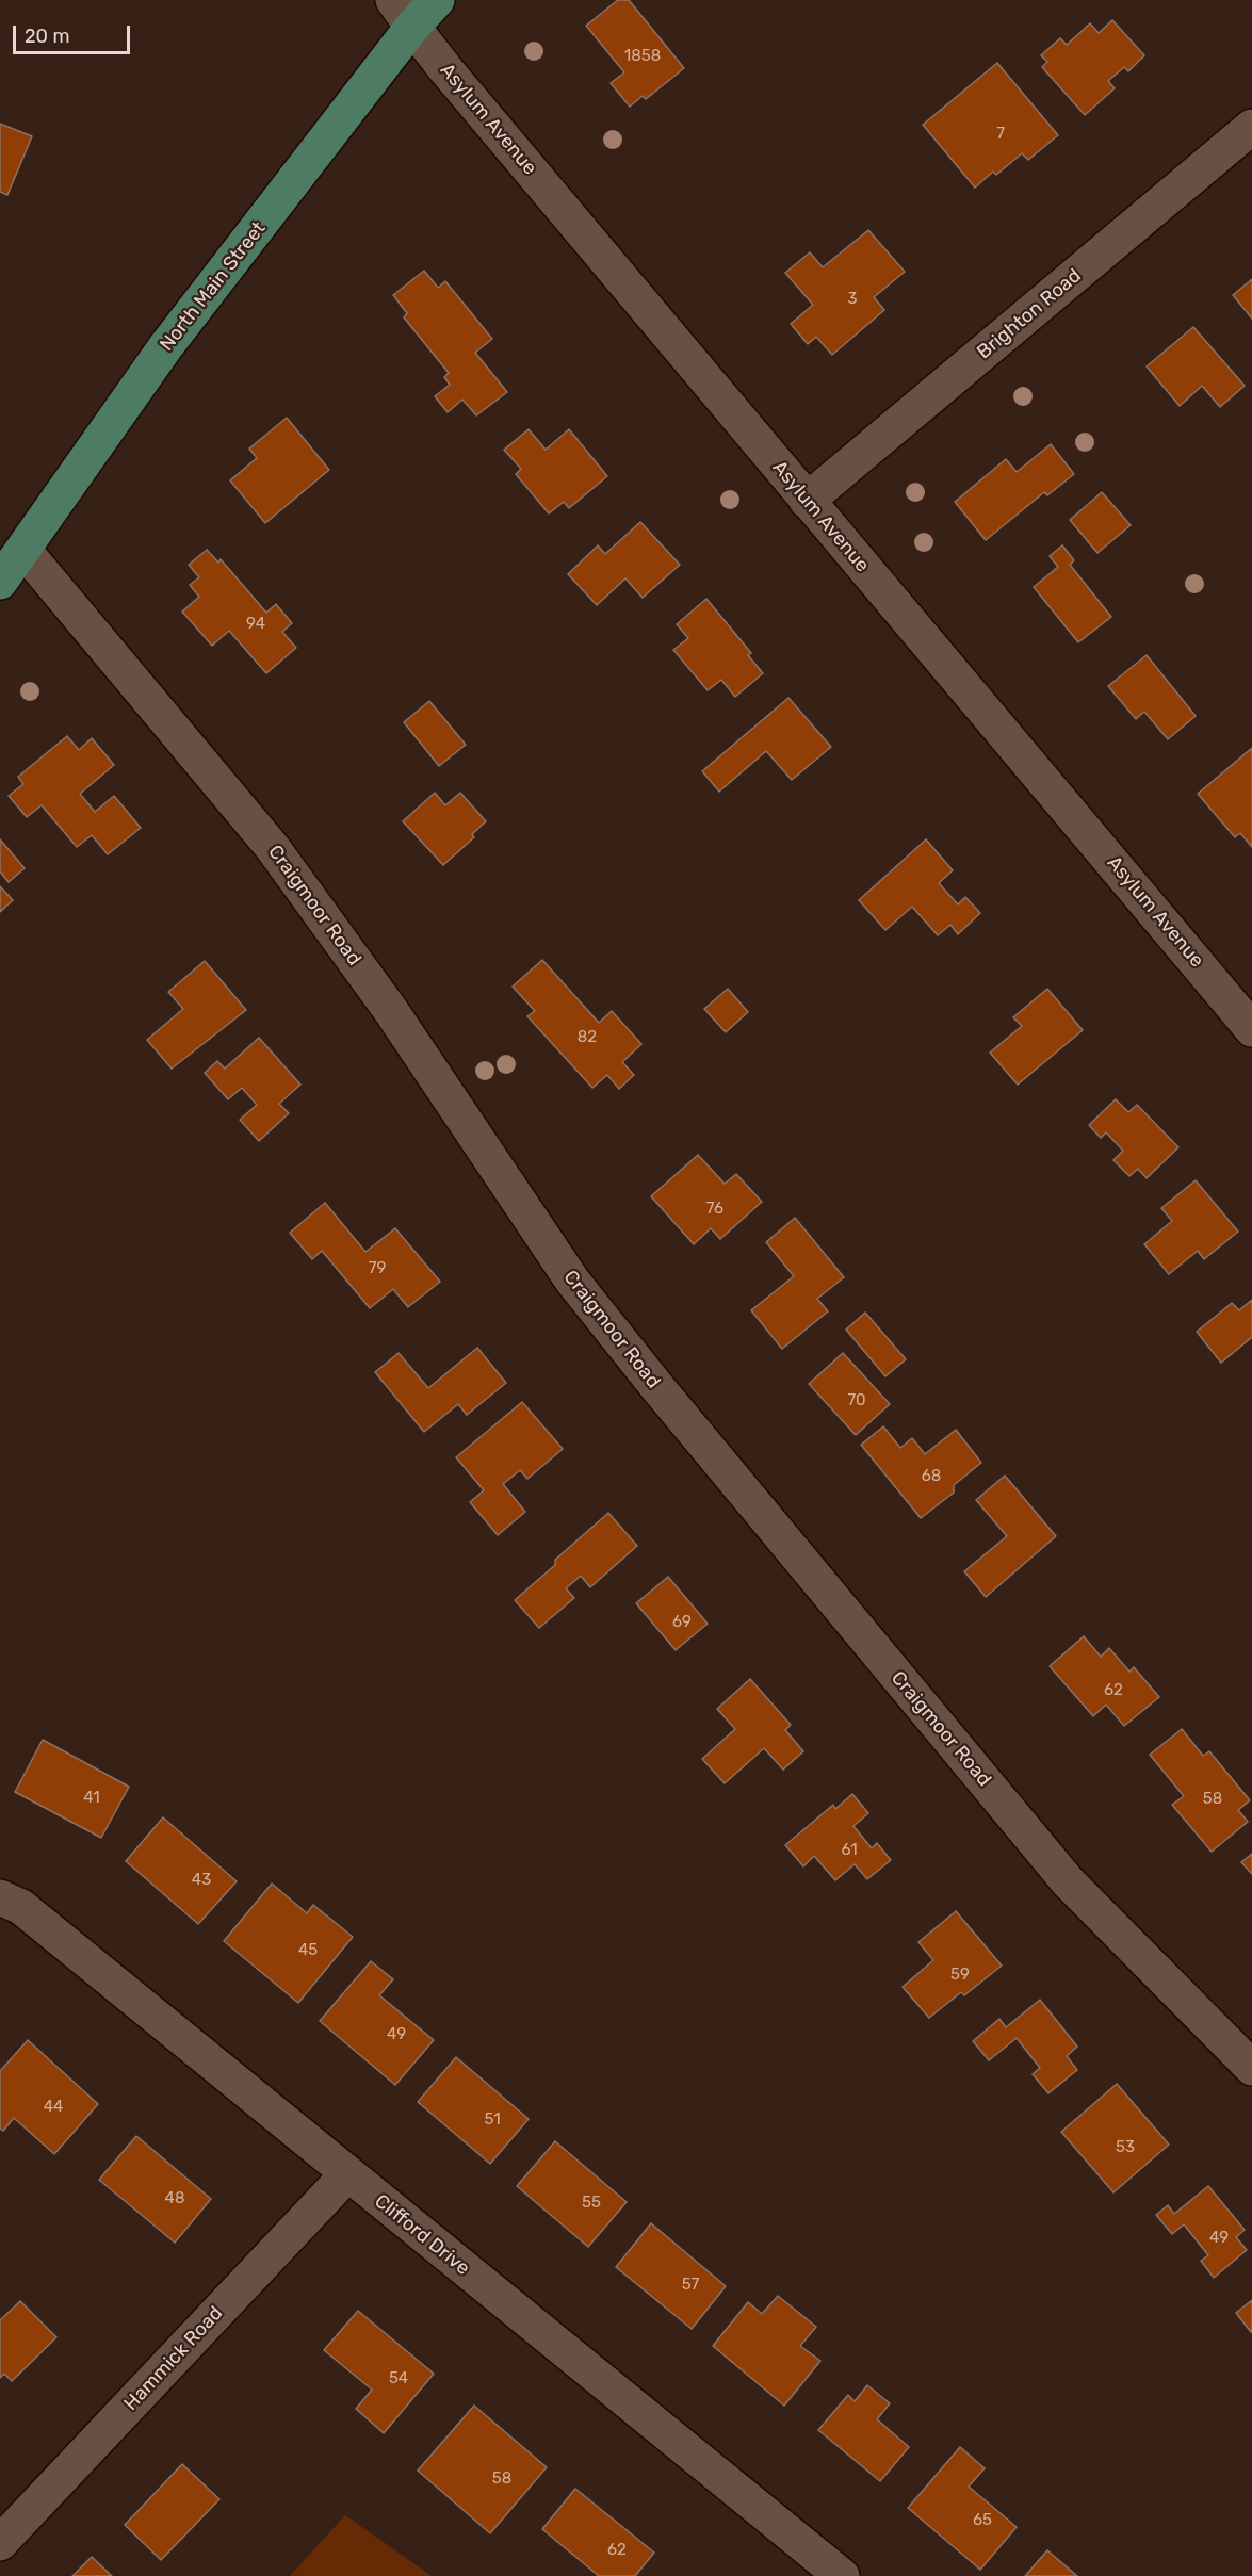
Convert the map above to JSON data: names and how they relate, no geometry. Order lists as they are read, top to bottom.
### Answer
{
  "streets": {
    "main road": ["North Main Street"],
    "street": [
      "Asylum Avenue",
      "Brighton Road",
      "Craigmoor Road",
      "Clifford Drive",
      "Hammick Road"
    ]
  },
  "crossings": [
    ["Asylum Avenue", "North Main Street"],
    ["Asylum Avenue", "Brighton Road"],
    ["North Main Street", "Craigmoor Road"],
    ["Clifford Drive", "Hammick Road"]
  ],
  "house_numbers": [
    "1858",
    "7",
    "3",
    "94",
    "82",
    "76",
    "79",
    "70",
    "68",
    "69",
    "62",
    "41",
    "58",
    "61",
    "43",
    "45",
    "59",
    "49",
    "44",
    "51",
    "53",
    "48",
    "55",
    "49",
    "57",
    "54",
    "58",
    "65",
    "62"
  ],
  "scale_bar": "20 m"
}
